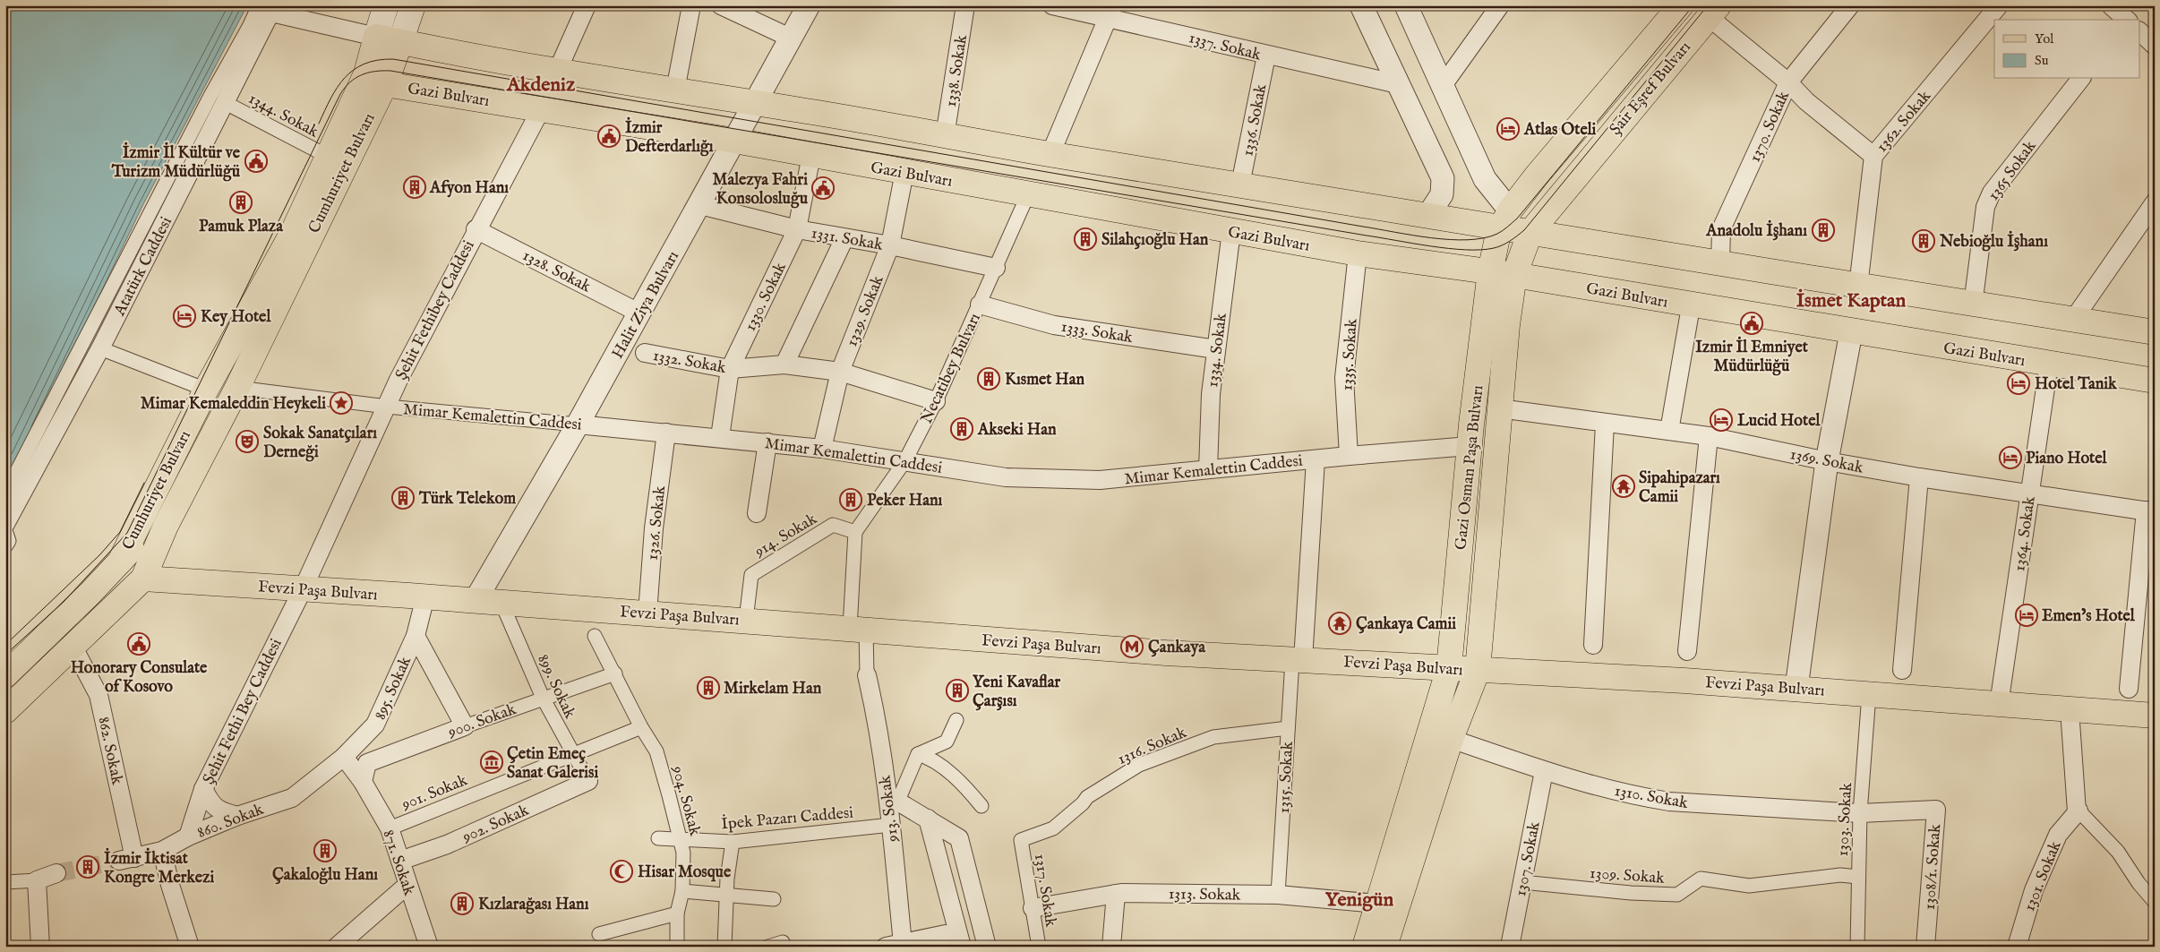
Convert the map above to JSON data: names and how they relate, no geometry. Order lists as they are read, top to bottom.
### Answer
{
  "streets": {
    "main road": [
      "Şair Eşref Bulvarı",
      "Gazi Bulvarı",
      "Cumhuriyet Bulvarı",
      "Gazi Osman Paşa Bulvarı",
      "Fevzi Paşa Bulvarı"
    ],
    "street": [
      "1337. Sokak",
      "1338. Sokak",
      "1344. Sokak",
      "1336. Sokak",
      "1362. Sokak",
      "1370. Sokak",
      "1365 Sokak",
      "1331. Sokak",
      "Atatürk Caddesi",
      "1328. Sokak",
      "1330. Sokak",
      "Halit Ziya Bulvarı",
      "Şehit Fethibey Caddesi",
      "1329. Sokak",
      "1333. Sokak",
      "1334. Sokak",
      "1335. Sokak",
      "1332. Sokak",
      "Necatibey Bulvarı",
      "Mimar Kemalettin Caddesi",
      "1369. Sokak",
      "1326. Sokak",
      "1364. Sokak",
      "914. Sokak",
      "899. Sokak",
      "895. Sokak",
      "Şehit Fethi Bey Caddesi",
      "900. Sokak",
      "1316. Sokak",
      "862. Sokak",
      "1315. Sokak",
      "901. Sokak",
      "1310. Sokak",
      "904. Sokak",
      "913. Sokak",
      "İpek Pazarı Caddesi",
      "1303. Sokak",
      "860. Sokak",
      "902. Sokak",
      "1307. Sokak",
      "871. Sokak",
      "1308/1. Sokak",
      "1309. Sokak",
      "1301. Sokak",
      "1317. Sokak",
      "1313. Sokak"
    ]
  },
  "crossings": [
    ["1337. Sokak", "1336. Sokak"],
    ["Şair Eşref Bulvarı", "Gazi Osman Paşa Bulvarı"],
    ["Gazi Bulvarı", "Cumhuriyet Bulvarı"],
    ["Gazi Bulvarı", "1330. Sokak"],
    ["Gazi Bulvarı", "Halit Ziya Bulvarı"],
    ["Gazi Bulvarı", "Şehit Fethibey Caddesi"],
    ["Gazi Bulvarı", "1329. Sokak"],
    ["Gazi Bulvarı", "1334. Sokak"],
    ["Gazi Bulvarı", "1335. Sokak"],
    ["Gazi Bulvarı", "Necatibey Bulvarı"],
    ["Gazi Bulvarı", "Gazi Osman Paşa Bulvarı"],
    ["Gazi Bulvarı", "1364. Sokak"],
    ["1344. Sokak", "Cumhuriyet Bulvarı"],
    ["1344. Sokak", "Atatürk Caddesi"],
    ["Cumhuriyet Bulvarı", "Mimar Kemalettin Caddesi"],
    ["Cumhuriyet Bulvarı", "Fevzi Paşa Bulvarı"],
    ["1331. Sokak", "1330. Sokak"],
    ["1331. Sokak", "Halit Ziya Bulvarı"],
    ["1331. Sokak", "1329. Sokak"],
    ["1331. Sokak", "Necatibey Bulvarı"],
    ["1328. Sokak", "Halit Ziya Bulvarı"],
    ["1328. Sokak", "Şehit Fethibey Caddesi"],
    ["1330. Sokak", "1332. Sokak"],
    ["1330. Sokak", "Mimar Kemalettin Caddesi"],
    ["Halit Ziya Bulvarı", "1332. Sokak"],
    ["Halit Ziya Bulvarı", "Mimar Kemalettin Caddesi"],
    ["Halit Ziya Bulvarı", "Fevzi Paşa Bulvarı"],
    ["Şehit Fethibey Caddesi", "Mimar Kemalettin Caddesi"],
    ["Şehit Fethibey Caddesi", "Fevzi Paşa Bulvarı"],
    ["Şehit Fethibey Caddesi", "Şehit Fethi Bey Caddesi"],
    ["1329. Sokak", "1332. Sokak"],
    ["1329. Sokak", "Mimar Kemalettin Caddesi"],
    ["1333. Sokak", "1334. Sokak"],
    ["1333. Sokak", "Necatibey Bulvarı"],
    ["1334. Sokak", "Mimar Kemalettin Caddesi"],
    ["1335. Sokak", "Mimar Kemalettin Caddesi"],
    ["1332. Sokak", "Necatibey Bulvarı"],
    ["Necatibey Bulvarı", "Mimar Kemalettin Caddesi"],
    ["Necatibey Bulvarı", "914. Sokak"],
    ["Mimar Kemalettin Caddesi", "Gazi Osman Paşa Bulvarı"],
    ["Mimar Kemalettin Caddesi", "1326. Sokak"],
    ["Mimar Kemalettin Caddesi", "1315. Sokak"],
    ["1369. Sokak", "Gazi Osman Paşa Bulvarı"],
    ["1369. Sokak", "1364. Sokak"],
    ["Gazi Osman Paşa Bulvarı", "Fevzi Paşa Bulvarı"],
    ["Gazi Osman Paşa Bulvarı", "1310. Sokak"],
    ["Gazi Osman Paşa Bulvarı", "1313. Sokak"],
    ["1326. Sokak", "Fevzi Paşa Bulvarı"],
    ["1364. Sokak", "Fevzi Paşa Bulvarı"],
    ["914. Sokak", "Fevzi Paşa Bulvarı"],
    ["Fevzi Paşa Bulvarı", "899. Sokak"],
    ["Fevzi Paşa Bulvarı", "895. Sokak"],
    ["Fevzi Paşa Bulvarı", "Şehit Fethi Bey Caddesi"],
    ["Fevzi Paşa Bulvarı", "1315. Sokak"],
    ["Fevzi Paşa Bulvarı", "1303. Sokak"],
    ["899. Sokak", "900. Sokak"],
    ["899. Sokak", "901. Sokak"],
    ["899. Sokak", "902. Sokak"],
    ["895. Sokak", "860. Sokak"],
    ["895. Sokak", "871. Sokak"],
    ["Şehit Fethi Bey Caddesi", "860. Sokak"],
    ["900. Sokak", "904. Sokak"],
    ["900. Sokak", "871. Sokak"],
    ["1316. Sokak", "1315. Sokak"],
    ["1316. Sokak", "1317. Sokak"],
    ["862. Sokak", "860. Sokak"],
    ["1315. Sokak", "1313. Sokak"],
    ["901. Sokak", "904. Sokak"],
    ["901. Sokak", "871. Sokak"],
    ["1310. Sokak", "1303. Sokak"],
    ["1310. Sokak", "1307. Sokak"],
    ["1310. Sokak", "1308/1. Sokak"],
    ["904. Sokak", "İpek Pazarı Caddesi"],
    ["913. Sokak", "İpek Pazarı Caddesi"],
    ["1303. Sokak", "1308/1. Sokak"],
    ["1303. Sokak", "1309. Sokak"],
    ["902. Sokak", "871. Sokak"],
    ["1307. Sokak", "1309. Sokak"],
    ["1317. Sokak", "1313. Sokak"]
  ],
  "districts": ["Akdeniz", "İsmet Kaptan", "Yenigün"],
  "places": {
    "hotel": [
      "Atlas Oteli",
      "Key Hotel",
      "Hotel Tanik",
      "Lucid Hotel",
      "Piano Hotel",
      "Emen’s Hotel"
    ],
    "public building": [
      "İzmir Defterdarlığı",
      "İzmir İl Kültür ve Turizm Müdürlüğü",
      "Malezya Fahri Konsolosluğu",
      "Izmir İl Emniyet Müdürlüğü",
      "Honorary Consulate of Kosovo"
    ],
    "building": [
      "Afyon Hanı",
      "Pamuk Plaza",
      "Anadolu İşhanı",
      "Silahçıoğlu Han",
      "Nebioğlu İşhanı",
      "Kısmet Han",
      "Akseki Han",
      "Türk Telekom",
      "Peker Hanı",
      "Mirkelam Han",
      "Yeni Kavaflar Çarşısı",
      "Çakaloğlu Hanı",
      "İzmir İktisat Kongre Merkezi",
      "Kızlarağası Hanı"
    ],
    "place": ["Mimar Kemaleddin Heykeli"],
    "theatre": ["Sokak Sanatçıları Derneği"],
    "temple": ["Sipahipazarı Camii", "Çankaya Camii"],
    "metro station": ["Çankaya"],
    "museum": ["Çetin Emeç Sanat Galerisi"],
    "mosque": ["Hisar Mosque"]
  },
  "legend": ["Yol", "Su"]
}
